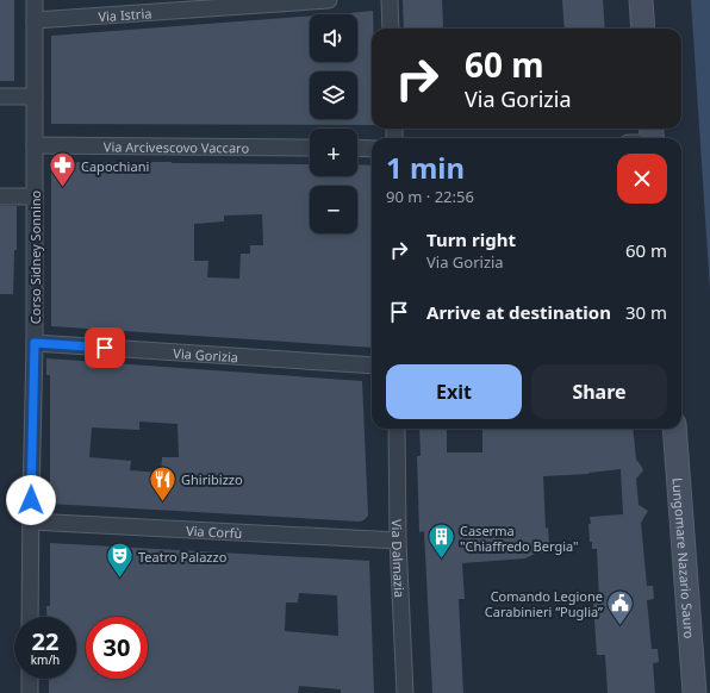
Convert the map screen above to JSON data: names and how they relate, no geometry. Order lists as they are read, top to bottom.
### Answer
{
  "streets": {
    "main road": ["Lungomare Nazario Sauro"],
    "street": [
      "Via Istria",
      "Via Arcivescovo Vaccaro",
      "Corso Sidney Sonnino",
      "Via Gorizia",
      "Via Corfù",
      "Via Dalmazia"
    ]
  },
  "crossings": [
    ["Via Istria", "Corso Sidney Sonnino"],
    ["Via Arcivescovo Vaccaro", "Corso Sidney Sonnino"],
    ["Corso Sidney Sonnino", "Via Gorizia"],
    ["Corso Sidney Sonnino", "Via Corfù"],
    ["Via Corfù", "Via Dalmazia"]
  ],
  "places": {
    "pharmacy": ["Capochiani"],
    "restaurant": ["Ghiribizzo"],
    "building": ["Caserma \"Chiaffredo Bergia\""],
    "theatre": ["Teatro Palazzo"],
    "public building": ["Comando Legione Carabinieri “Puglia”"]
  },
  "page": {
    "map_buttons": ["+", "−"],
    "turn": ["60 m", "Via Gorizia"],
    "heading": ["1 min", "90 m · 22:56"],
    "list": [
      {
        "name": "Turn right",
        "note": "Via Gorizia",
        "value": "60 m"
      },
      {
        "name": "Arrive at destination",
        "value": "30 m"
      }
    ],
    "buttons": ["Exit", "Share"],
    "speed": "22 km/h",
    "limit": "30"
  }
}
